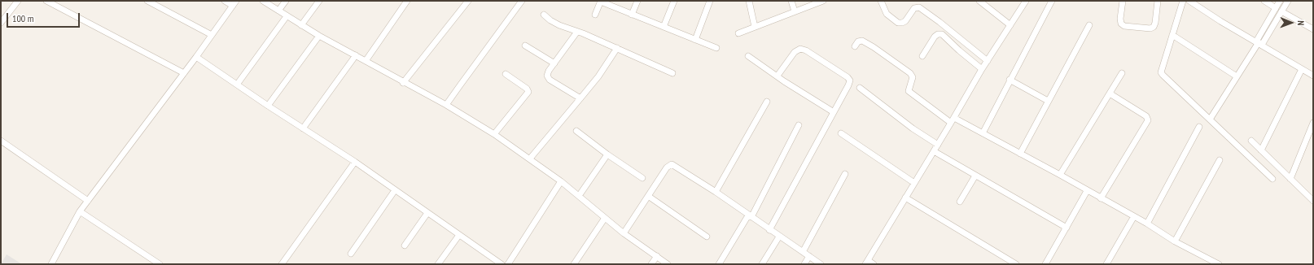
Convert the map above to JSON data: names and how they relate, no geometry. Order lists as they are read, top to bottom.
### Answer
{
  "scale_bar": "100 m",
  "north": "right"
}
